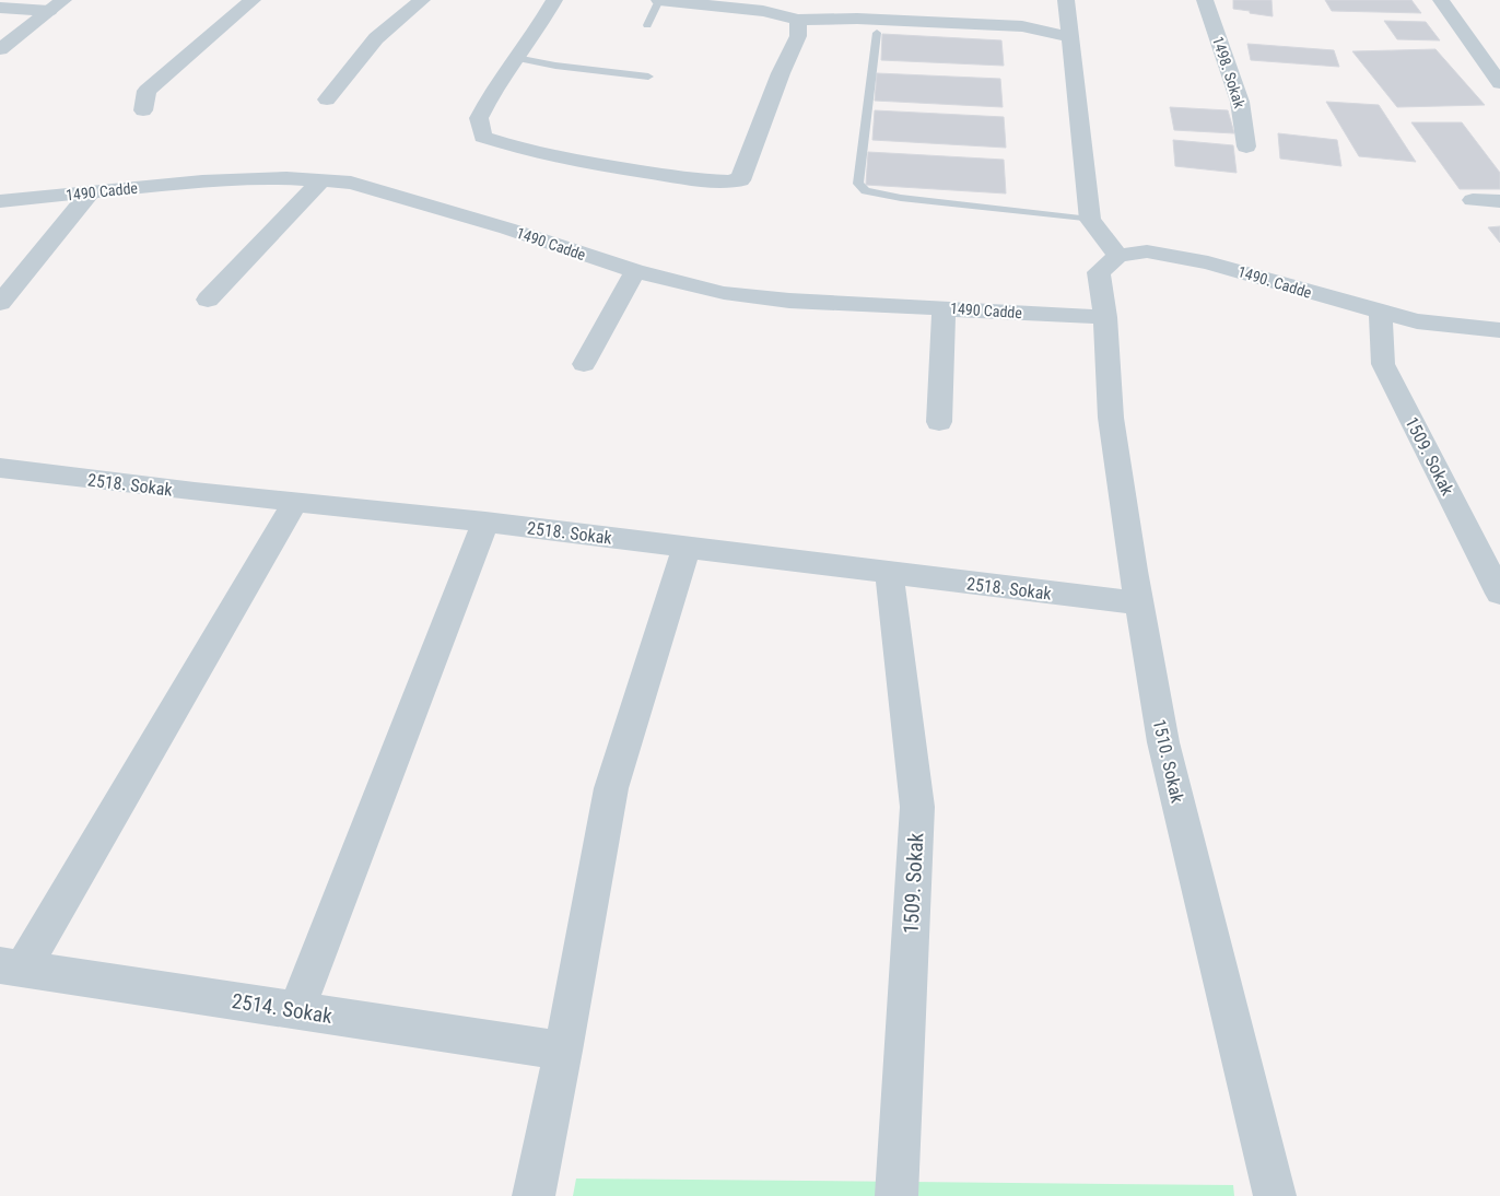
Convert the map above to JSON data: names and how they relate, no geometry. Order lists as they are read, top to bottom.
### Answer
{
  "streets": {
    "street": [
      "1498. Sokak",
      "1490 Cadde",
      "1490. Cadde",
      "1509. Sokak",
      "2518. Sokak",
      "1510. Sokak",
      "2514. Sokak"
    ]
  },
  "crossings": [
    ["1490 Cadde", "1510. Sokak"],
    ["1490. Cadde", "1509. Sokak"],
    ["1509. Sokak", "2518. Sokak"],
    ["2518. Sokak", "1510. Sokak"]
  ]
}
